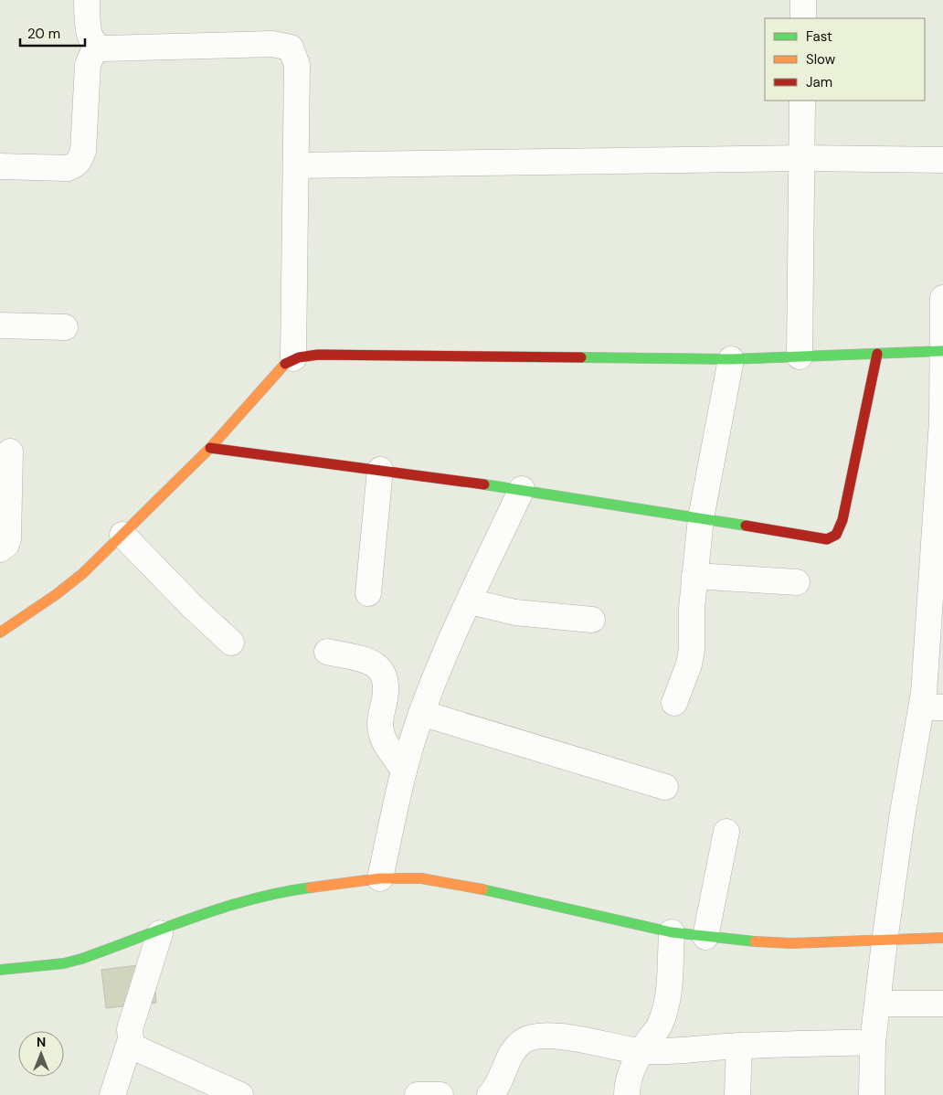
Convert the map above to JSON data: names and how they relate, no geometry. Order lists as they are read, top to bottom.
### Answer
{
  "legend": ["Fast", "Slow", "Jam"],
  "scale_bar": "20 m",
  "north": "top"
}
